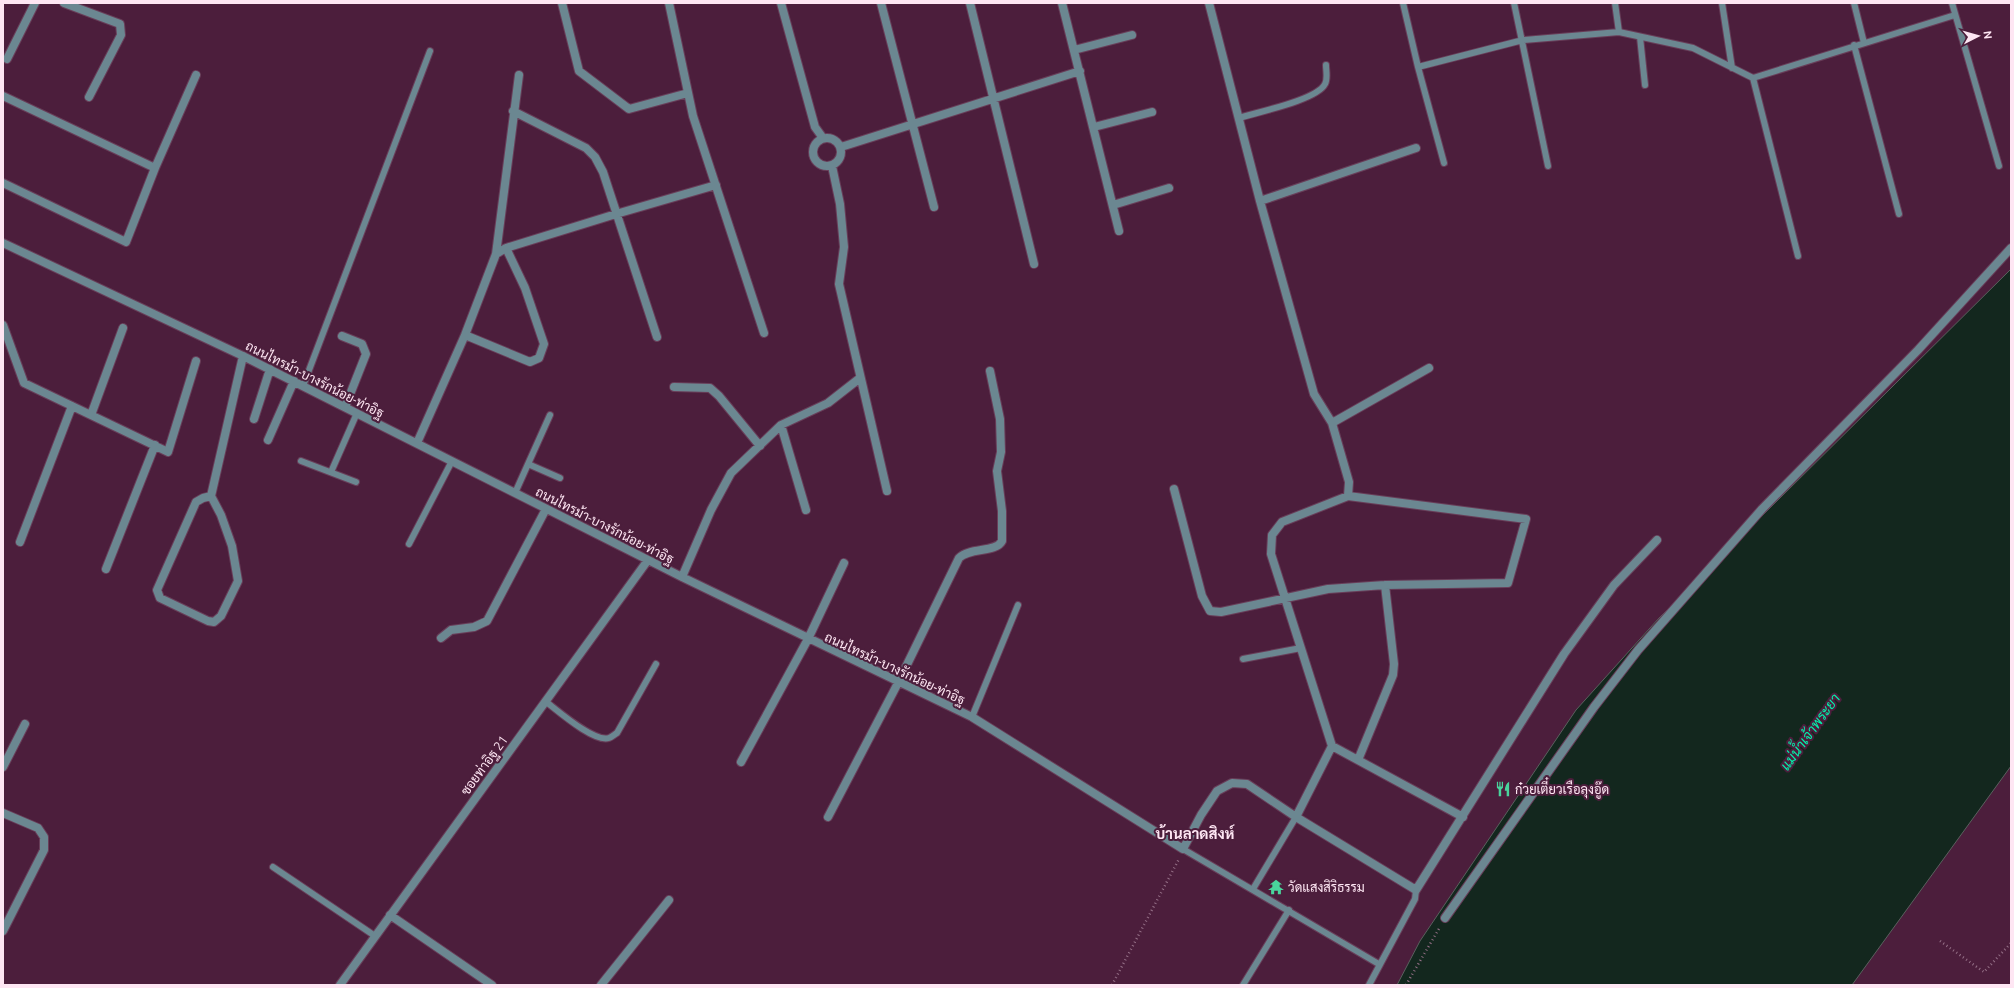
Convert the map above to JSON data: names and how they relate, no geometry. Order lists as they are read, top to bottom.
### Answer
{
  "streets": {
    "street": ["ถนนไทรม้า-บางรักน้อย-ท่าอิฐ", "ซอยท่าอิฐ 21"]
  },
  "crossings": [
    ["ถนนไทรม้า-บางรักน้อย-ท่าอิฐ", "ซอยท่าอิฐ 21"]
  ],
  "districts": ["บ้านลาดสิงห์"],
  "water": ["แม่น้ำเจ้าพระยา"],
  "places": {
    "restaurant": ["ก๋วยเตี๋ยวเรือลุงอู๊ด"],
    "temple": ["วัดแสงสิริธรรม"]
  },
  "north": "right"
}
